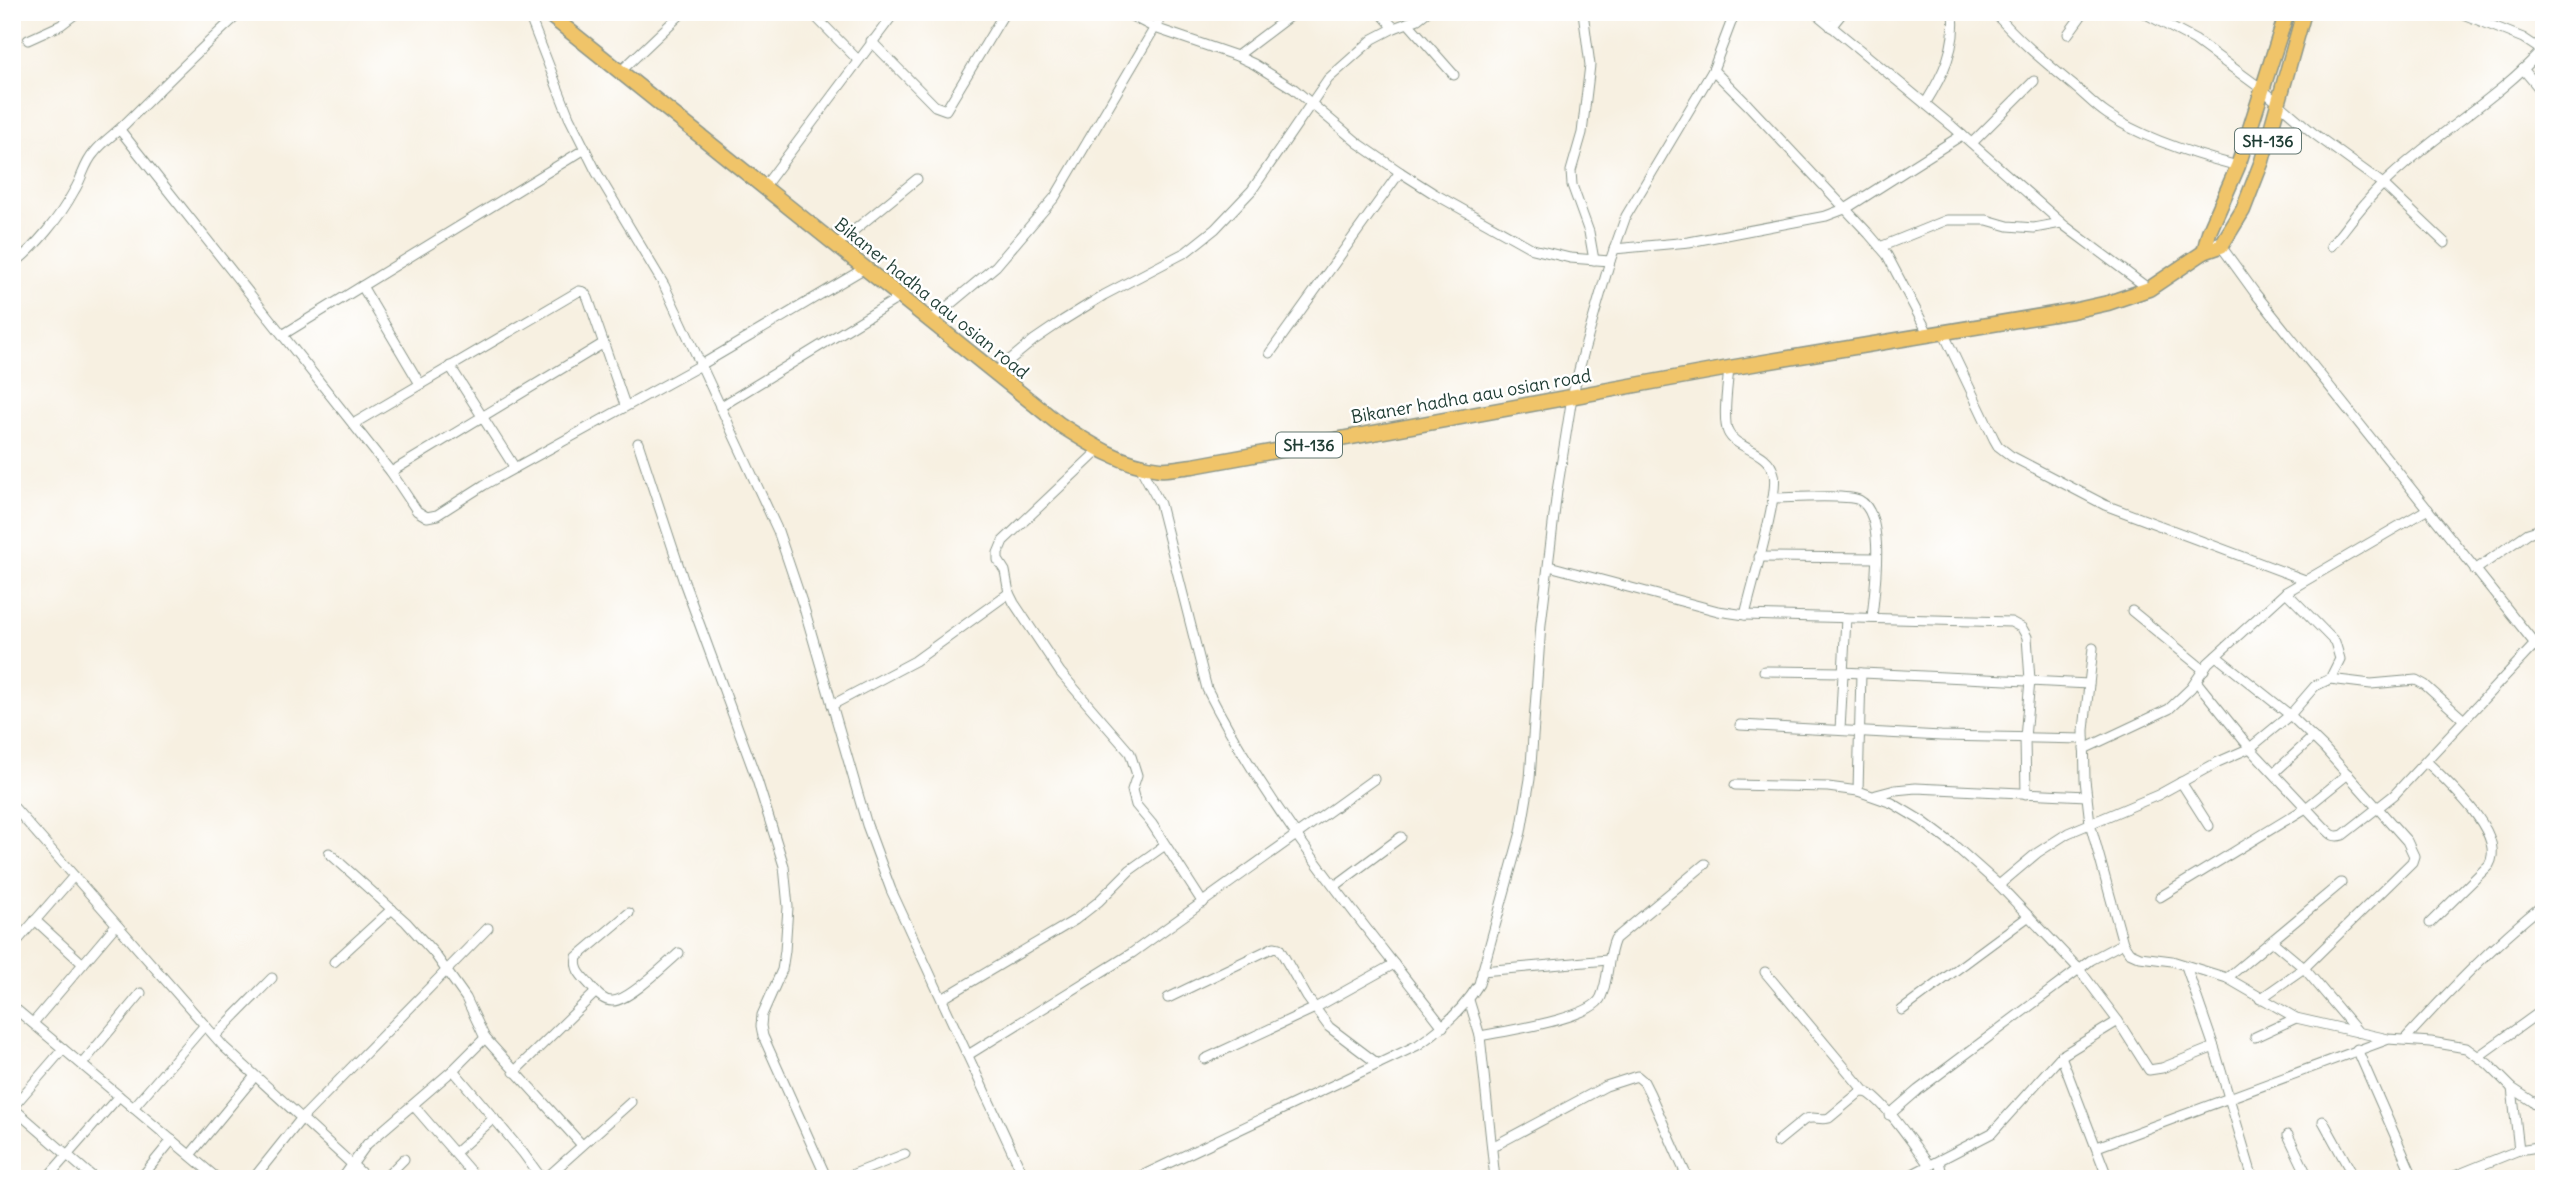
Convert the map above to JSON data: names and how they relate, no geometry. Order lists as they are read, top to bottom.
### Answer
{
  "streets": {
    "main road": ["SH-136", "Bikaner hadha aau osian road"]
  },
  "crossings": [
    ["SH-136", "Bikaner hadha aau osian road"]
  ]
}
